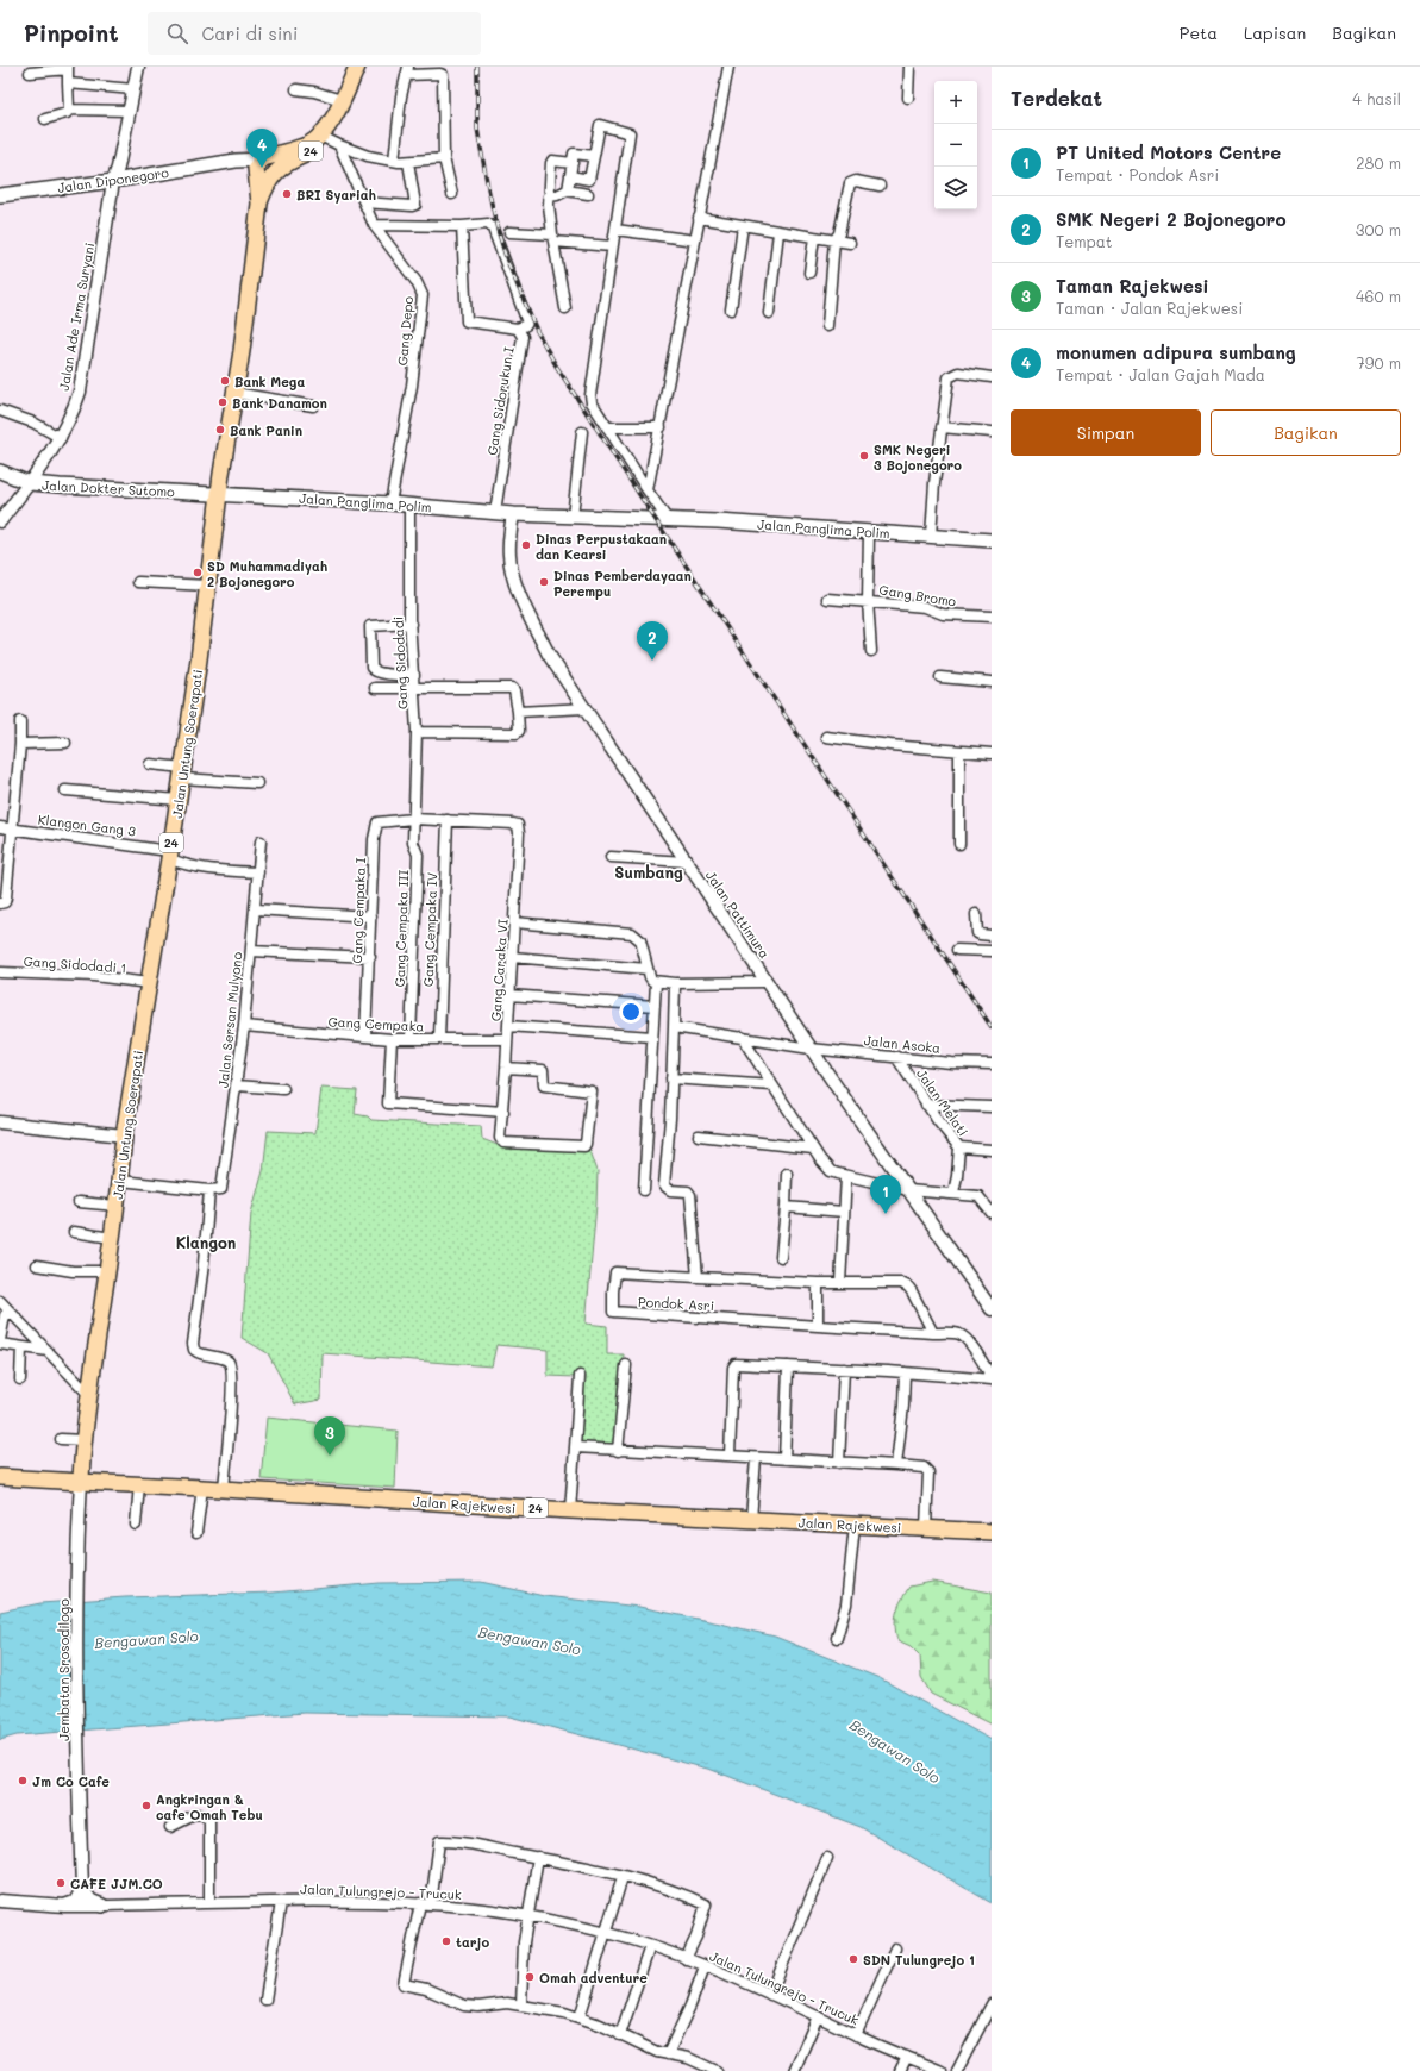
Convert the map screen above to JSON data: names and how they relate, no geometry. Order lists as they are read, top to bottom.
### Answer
{
  "streets": {
    "main road": [
      "24",
      "Jalan Diponegoro",
      "Jalan Dokter Sutomo",
      "Jalan Panglima Polim",
      "Jalan Untung Soerapati",
      "Jalan Rajekwesi"
    ],
    "street": [
      "Jalan Ade Irma Suryani",
      "Gang Depo",
      "Gang Sidorukun I",
      "Gang Bromo",
      "Gang Sidodadi",
      "Klangon Gang 3",
      "Gang Cempaka I",
      "Jalan Pattimura",
      "Gang Cempaka III",
      "Gang Cempaka IV",
      "Gang Sidodadi 1",
      "Gang Caraka VI",
      "Jalan Sersan Mulyono",
      "Gang Cempaka",
      "Jalan Asoka",
      "Jalan Melati",
      "Pondok Asri",
      "Jembatan Srosodilogo",
      "Jalan Tulungrejo - Trucuk"
    ]
  },
  "crossings": [
    ["24", "Jalan Diponegoro"],
    ["24", "Gang Depo"],
    ["24", "Jalan Untung Soerapati"],
    ["Jalan Diponegoro", "Jalan Ade Irma Suryani"],
    ["Jalan Ade Irma Suryani", "Jalan Dokter Sutomo"],
    ["Gang Depo", "Jalan Panglima Polim"],
    ["Gang Sidorukun I", "Jalan Panglima Polim"],
    ["Jalan Dokter Sutomo", "Jalan Panglima Polim"],
    ["Jalan Dokter Sutomo", "Jalan Untung Soerapati"],
    ["Jalan Panglima Polim", "Gang Sidodadi"],
    ["Jalan Panglima Polim", "Jalan Untung Soerapati"],
    ["Jalan Panglima Polim", "Jalan Pattimura"],
    ["Gang Sidodadi", "Gang Cempaka I"],
    ["Gang Sidodadi", "Gang Cempaka III"],
    ["Gang Sidodadi", "Gang Caraka VI"],
    ["Jalan Untung Soerapati", "Klangon Gang 3"],
    ["Jalan Untung Soerapati", "Gang Sidodadi 1"],
    ["Jalan Untung Soerapati", "Jalan Rajekwesi"],
    ["Jalan Untung Soerapati", "Jembatan Srosodilogo"],
    ["Klangon Gang 3", "Jalan Sersan Mulyono"],
    ["Gang Cempaka I", "Gang Cempaka III"],
    ["Gang Cempaka I", "Gang Caraka VI"],
    ["Gang Cempaka I", "Gang Cempaka"],
    ["Jalan Pattimura", "Jalan Asoka"],
    ["Gang Cempaka III", "Gang Caraka VI"],
    ["Gang Cempaka III", "Gang Cempaka"],
    ["Gang Cempaka IV", "Gang Caraka VI"],
    ["Gang Cempaka IV", "Gang Cempaka"],
    ["Gang Caraka VI", "Gang Cempaka"],
    ["Jalan Sersan Mulyono", "Gang Cempaka"],
    ["Jalan Asoka", "Jalan Melati"],
    ["Jalan Rajekwesi", "Jembatan Srosodilogo"]
  ],
  "districts": ["Sumbang", "Klangon"],
  "water": ["Bengawan Solo"],
  "places": [
    "BRI Syariah",
    "Bank Mega",
    "Bank Danamon",
    "Bank Panin",
    "SMK Negeri 3 Bojonegoro",
    "Dinas Perpustakaan dan Kearsi",
    "SD Muhammadiyah 2 Bojonegoro",
    "Dinas Pemberdayaan Perempu",
    "Jm Co Cafe",
    "Angkringan & cafe Omah Tebu",
    "CAFE JJM.CO",
    "tarjo",
    "SDN Tulungrejo 1",
    "Omah adventure"
  ],
  "page": {
    "header": "Pinpoint",
    "search": "Cari di sini",
    "nav": ["Peta", "Lapisan", "Bagikan"],
    "heading": ["Terdekat", "4 hasil"],
    "map_buttons": ["+", "−"],
    "pins": [
      "4",
      "2",
      "1",
      "3"
    ],
    "list": [
      {
        "mark": "1",
        "name": "PT United Motors Centre",
        "note": "Tempat · Pondok Asri",
        "value": "280 m"
      },
      {
        "mark": "2",
        "name": "SMK Negeri 2 Bojonegoro",
        "note": "Tempat",
        "value": "300 m"
      },
      {
        "mark": "3",
        "name": "Taman Rajekwesi",
        "note": "Taman · Jalan Rajekwesi",
        "value": "460 m"
      },
      {
        "mark": "4",
        "name": "monumen adipura sumbang",
        "note": "Tempat · Jalan Gajah Mada",
        "value": "790 m"
      }
    ],
    "buttons": ["Simpan", "Bagikan"]
  }
}
